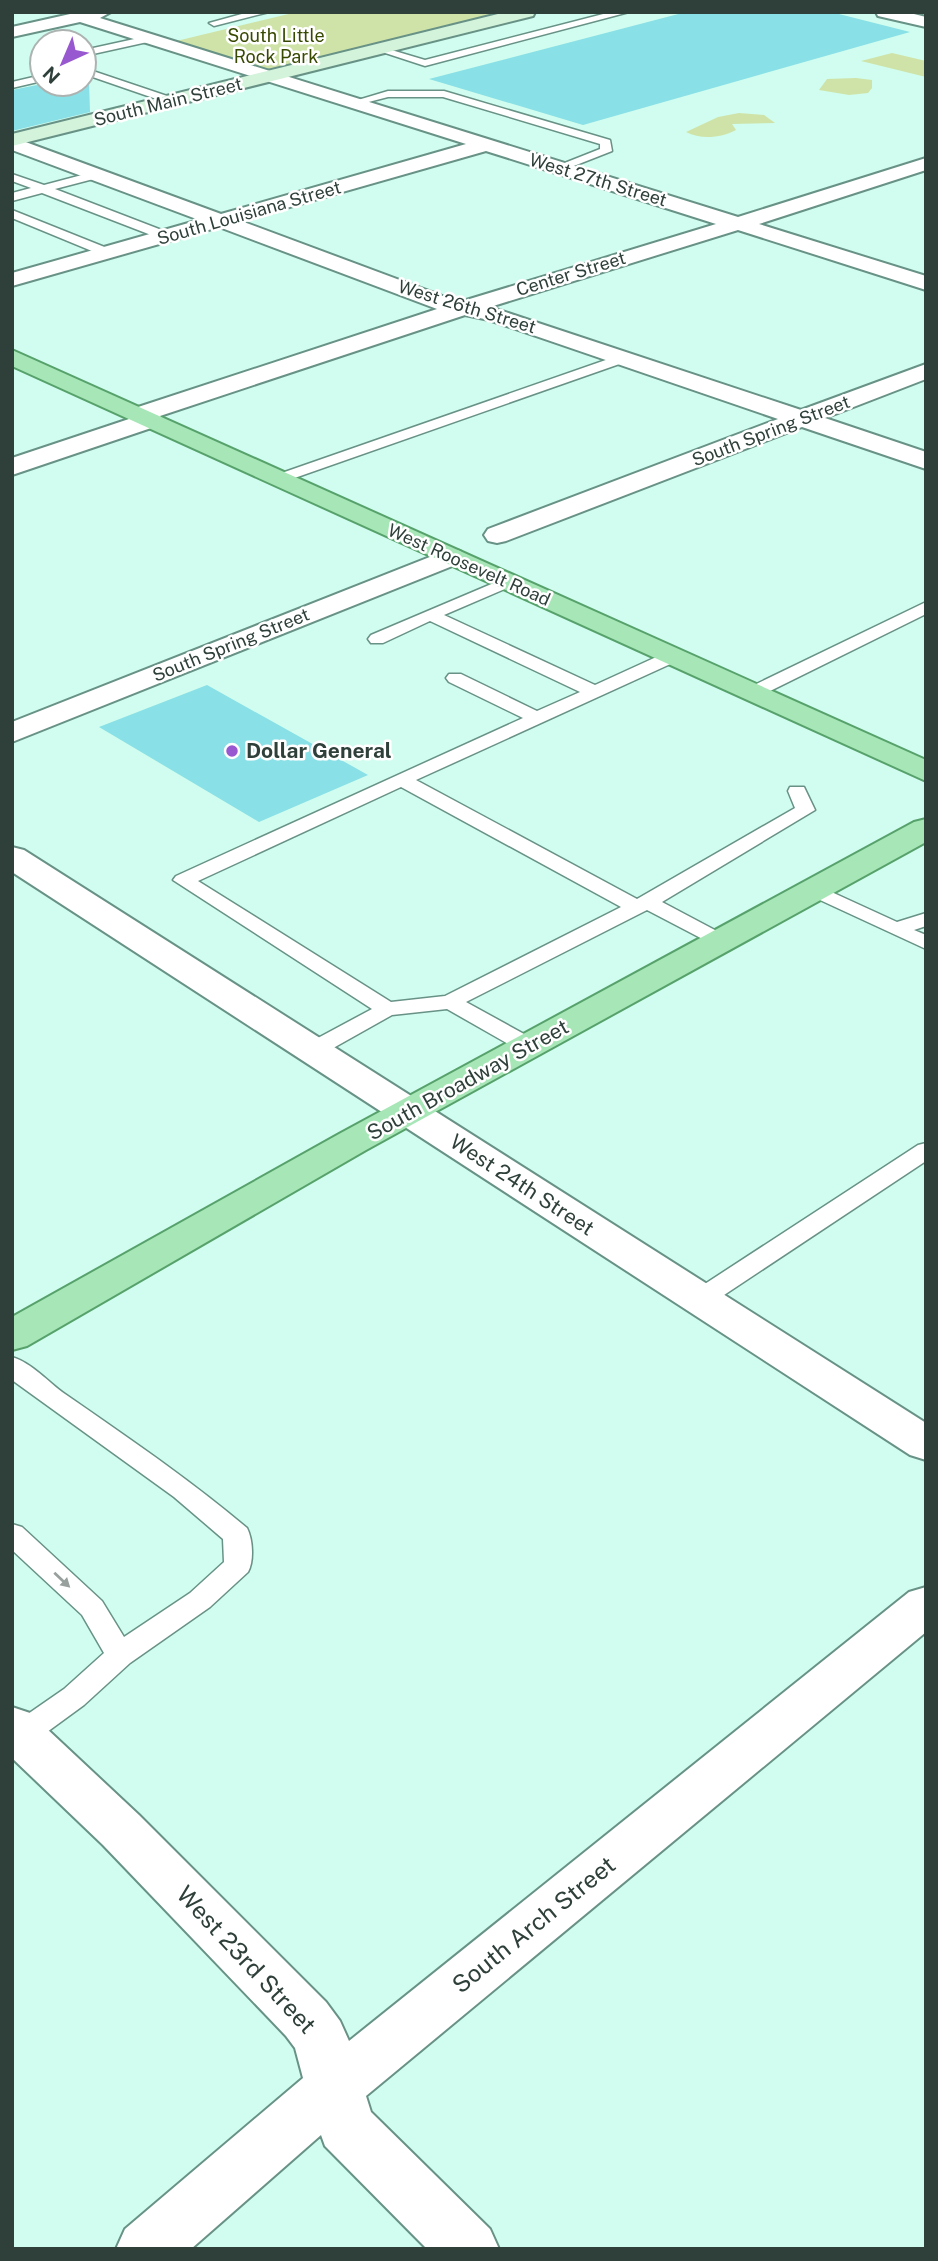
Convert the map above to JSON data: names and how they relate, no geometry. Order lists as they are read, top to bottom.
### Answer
{
  "streets": {
    "main road": ["West Roosevelt Road", "South Broadway Street"],
    "street": [
      "South Main Street",
      "West 27th Street",
      "South Louisiana Street",
      "Center Street",
      "West 26th Street",
      "South Spring Street",
      "West 24th Street",
      "South Arch Street",
      "West 23rd Street"
    ]
  },
  "crossings": [
    ["South Main Street", "West 27th Street"],
    ["South Main Street", "West 26th Street"],
    ["West 27th Street", "South Louisiana Street"],
    ["West 27th Street", "Center Street"],
    ["South Louisiana Street", "West 26th Street"],
    ["Center Street", "West 26th Street"],
    ["Center Street", "West Roosevelt Road"],
    ["West 26th Street", "South Spring Street"],
    ["South Spring Street", "West Roosevelt Road"],
    ["South Broadway Street", "West 24th Street"],
    ["South Arch Street", "West 23rd Street"]
  ],
  "parks": ["South Little Rock Park"],
  "places": ["Dollar General"],
  "north": "bottom left"
}
